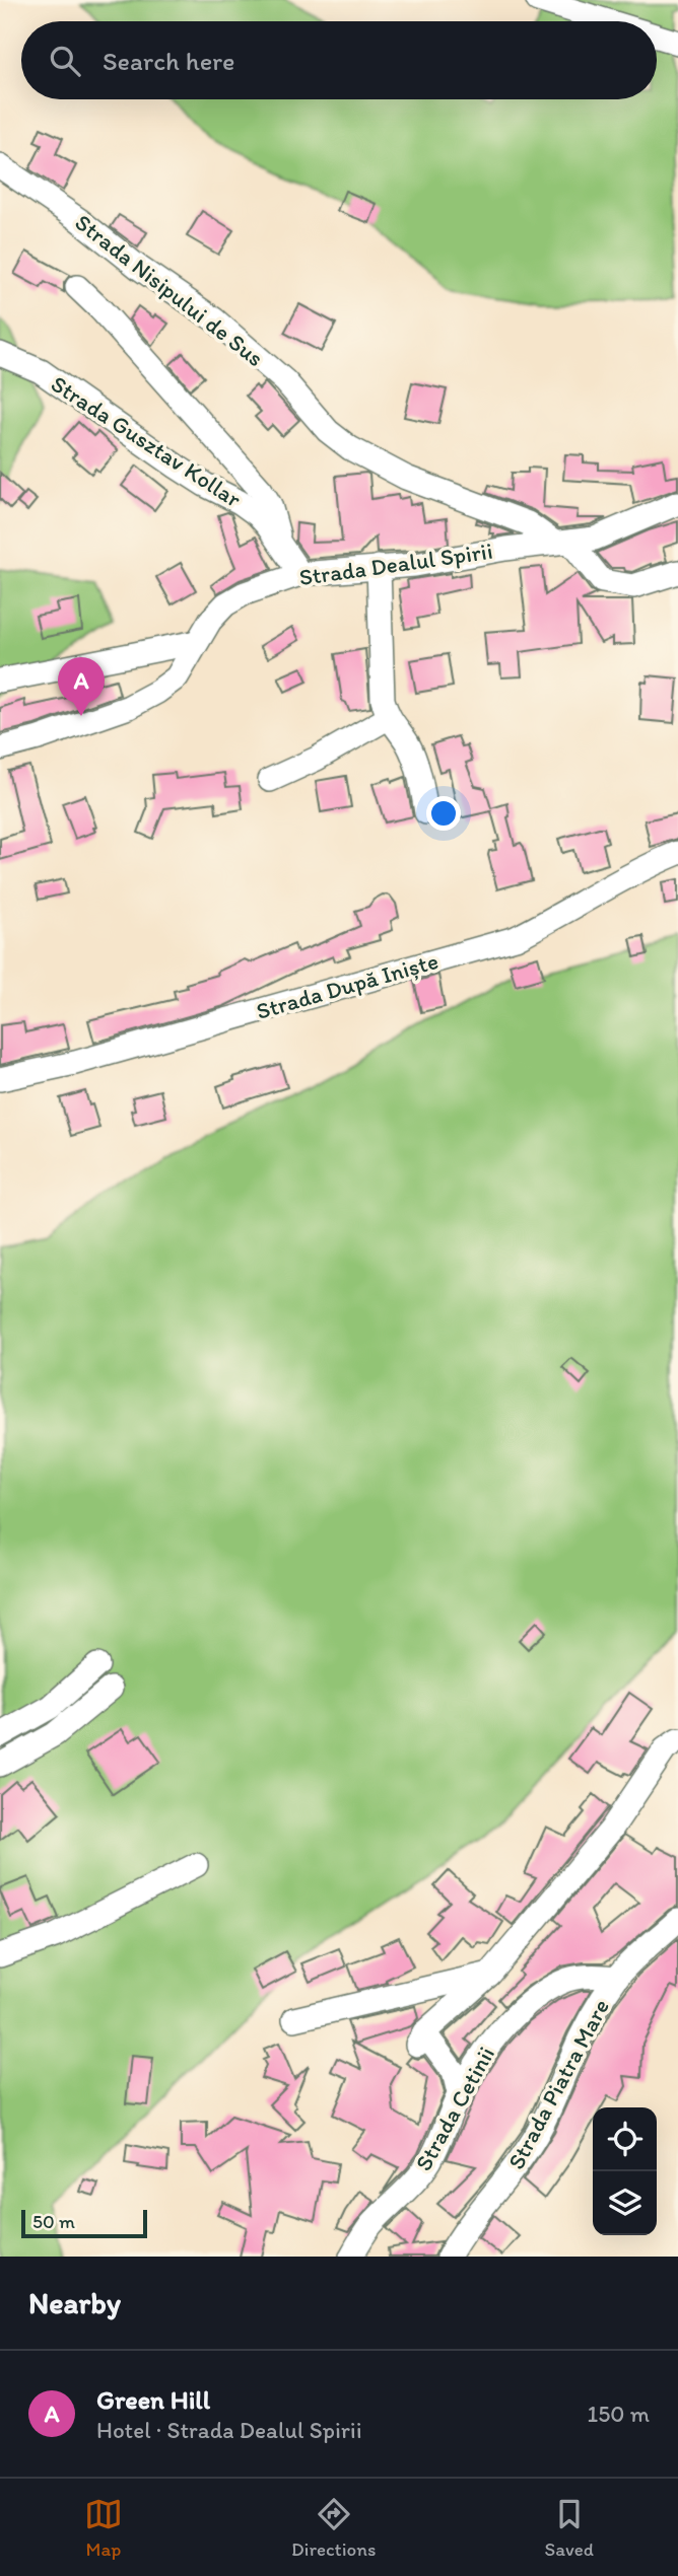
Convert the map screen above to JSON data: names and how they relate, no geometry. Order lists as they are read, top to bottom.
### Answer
{
  "streets": {
    "street": [
      "Strada Nisipului de Sus",
      "Strada Gusztav Kollar",
      "Strada Dealul Spirii",
      "Strada După Iniște",
      "Strada Piatra Mare",
      "Strada Cetinii"
    ]
  },
  "crossings": [
    ["Strada Nisipului de Sus", "Strada Dealul Spirii"],
    ["Strada Gusztav Kollar", "Strada Dealul Spirii"],
    ["Strada Piatra Mare", "Strada Cetinii"]
  ],
  "scale_bar": "50 m",
  "page": {
    "search": "Search here",
    "pins": "A",
    "scale": "50 m",
    "heading": "Nearby",
    "list": [
      {
        "mark": "A",
        "name": "Green Hill",
        "note": "Hotel · Strada Dealul Spirii",
        "value": "150 m"
      }
    ],
    "nav": ["Map", "Directions", "Saved"]
  }
}
